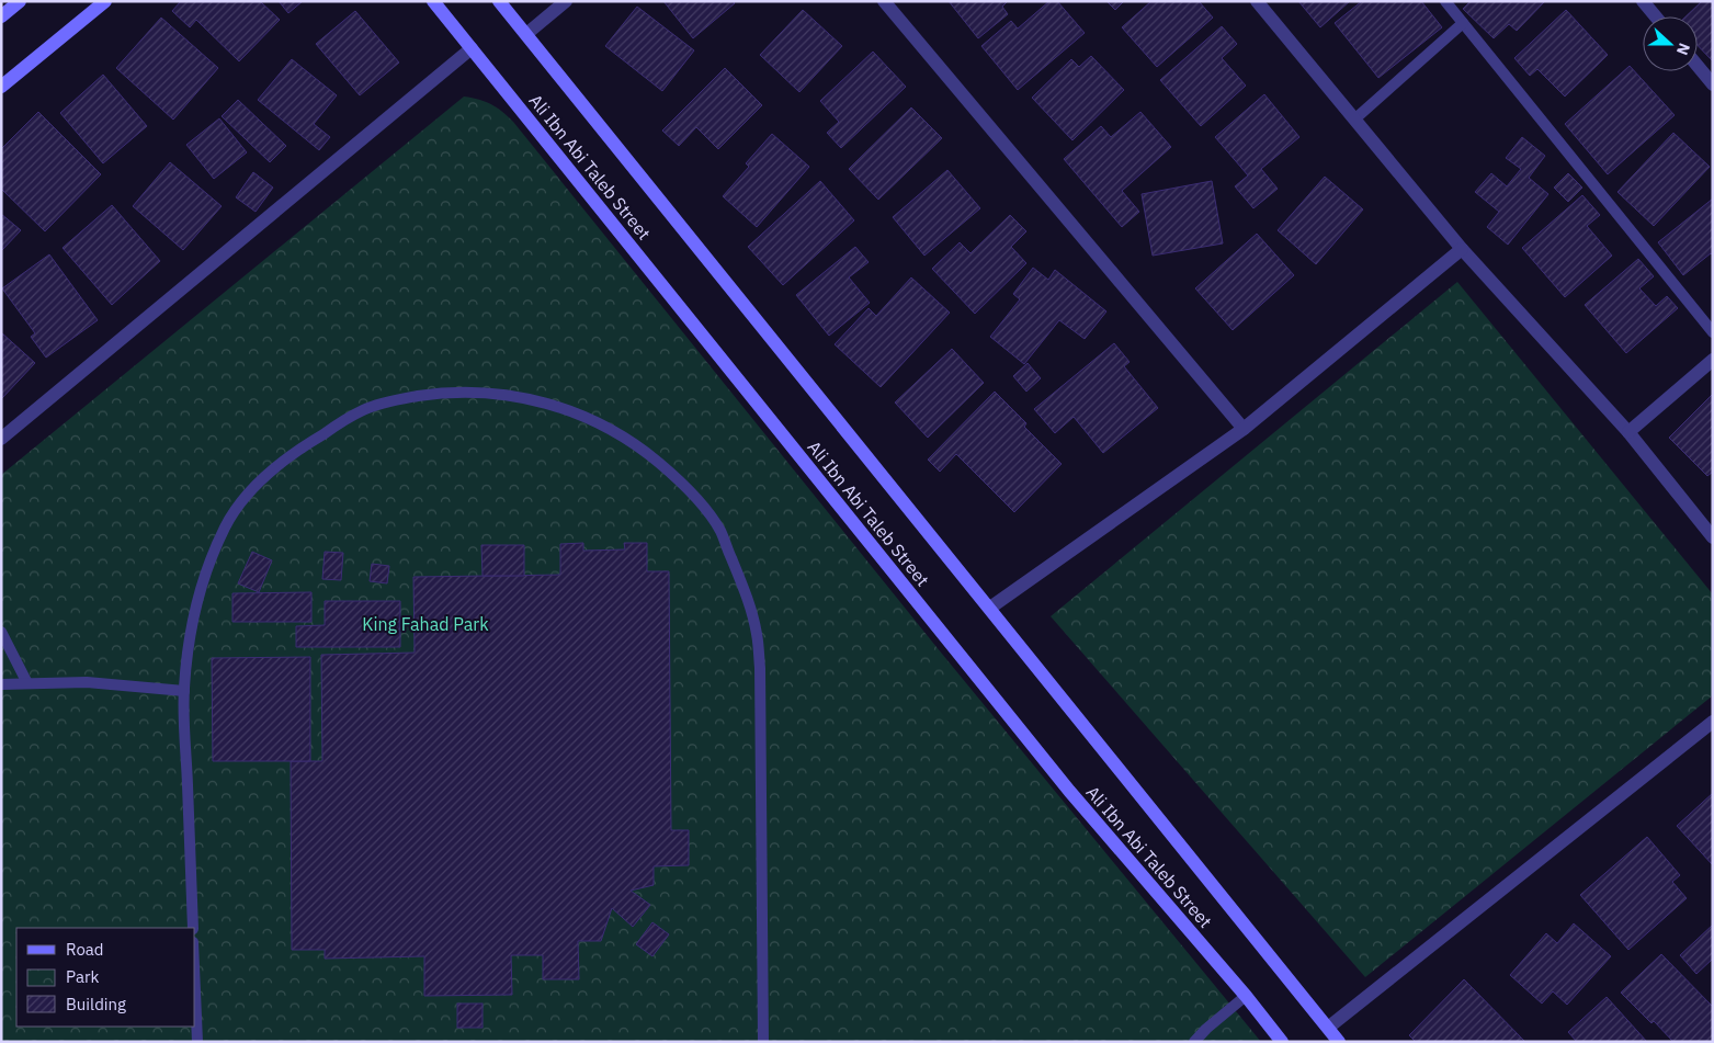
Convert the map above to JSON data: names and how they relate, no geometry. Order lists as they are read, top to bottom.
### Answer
{
  "streets": {
    "street": ["Ali Ibn Abi Taleb Street"]
  },
  "parks": ["King Fahad Park"],
  "legend": ["Road", "Park", "Building"],
  "north": "right"
}
